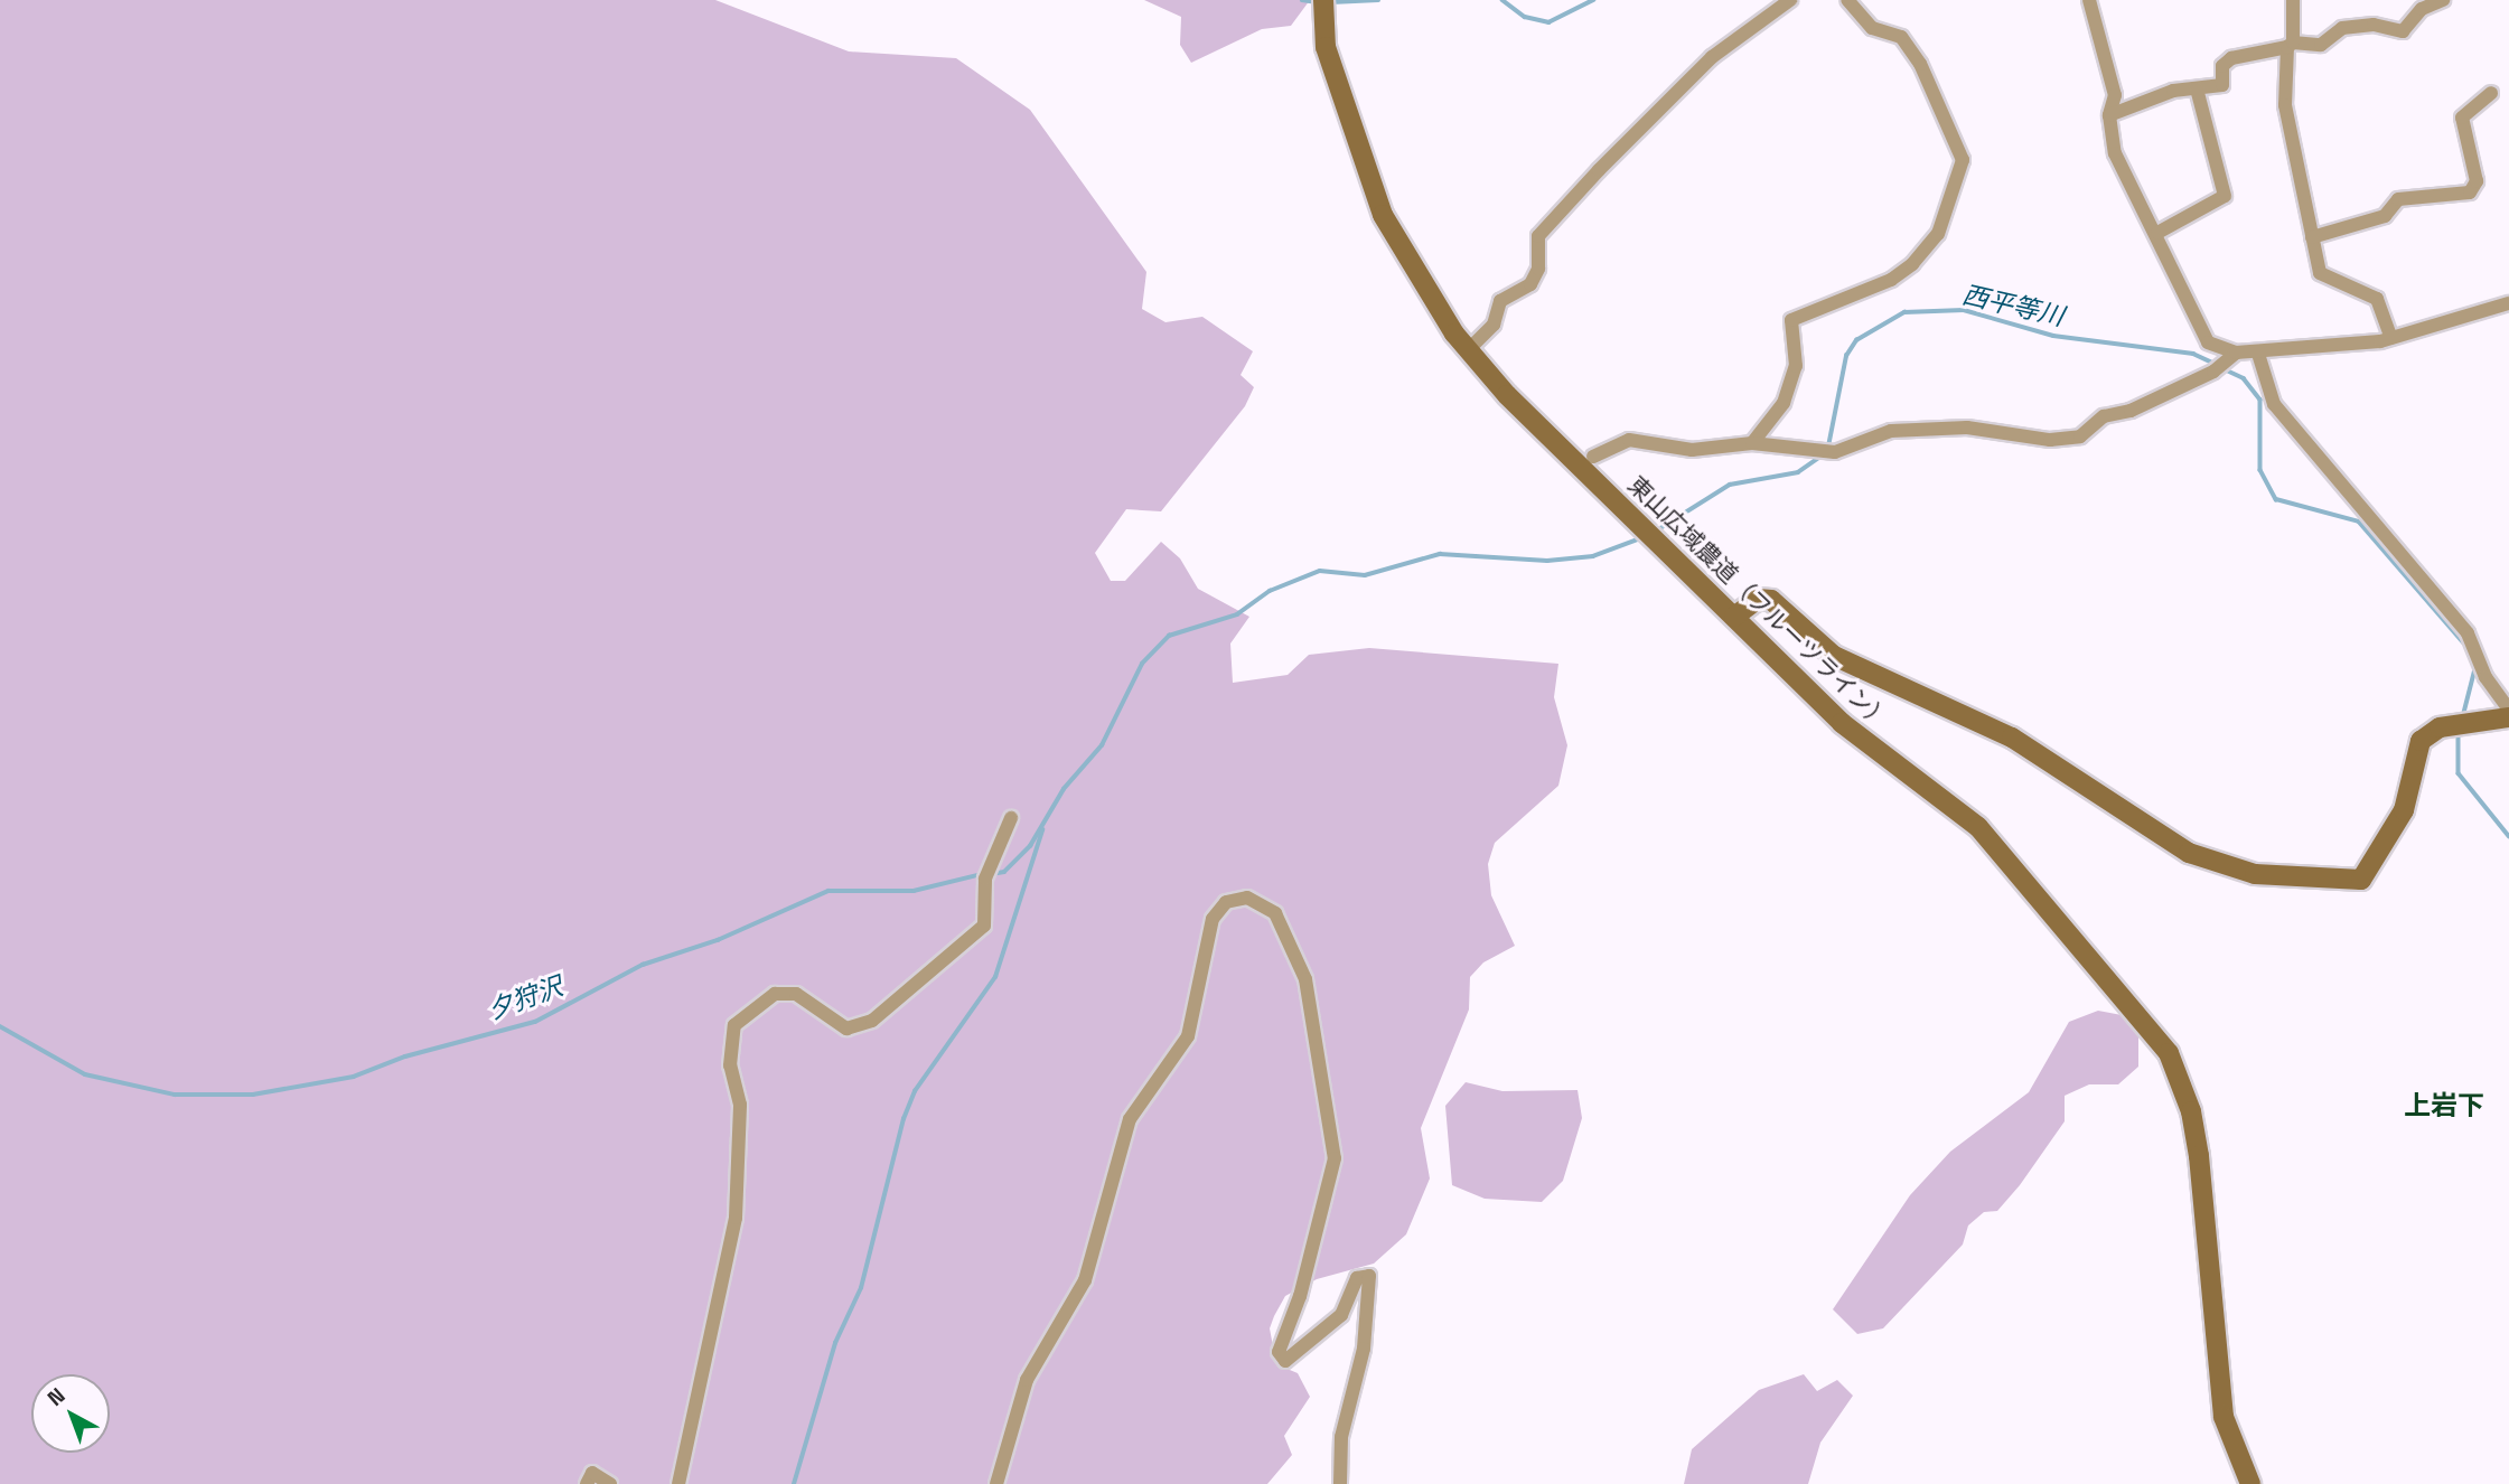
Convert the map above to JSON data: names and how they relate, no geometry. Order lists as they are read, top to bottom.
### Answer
{
  "streets": {
    "street": ["東山広域農道（フルーツライン）"]
  },
  "districts": ["上岩下"],
  "water": ["西平等川", "夕狩沢"],
  "north": "top left"
}
